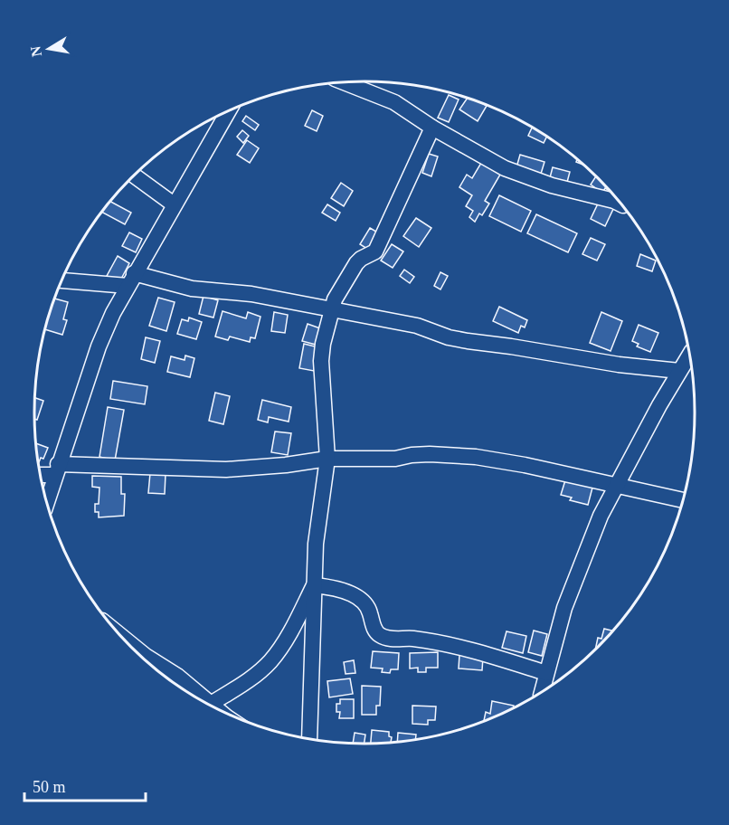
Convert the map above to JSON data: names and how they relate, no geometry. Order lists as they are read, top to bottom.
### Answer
{
  "scale_bar": "50 m",
  "north": "left"
}
